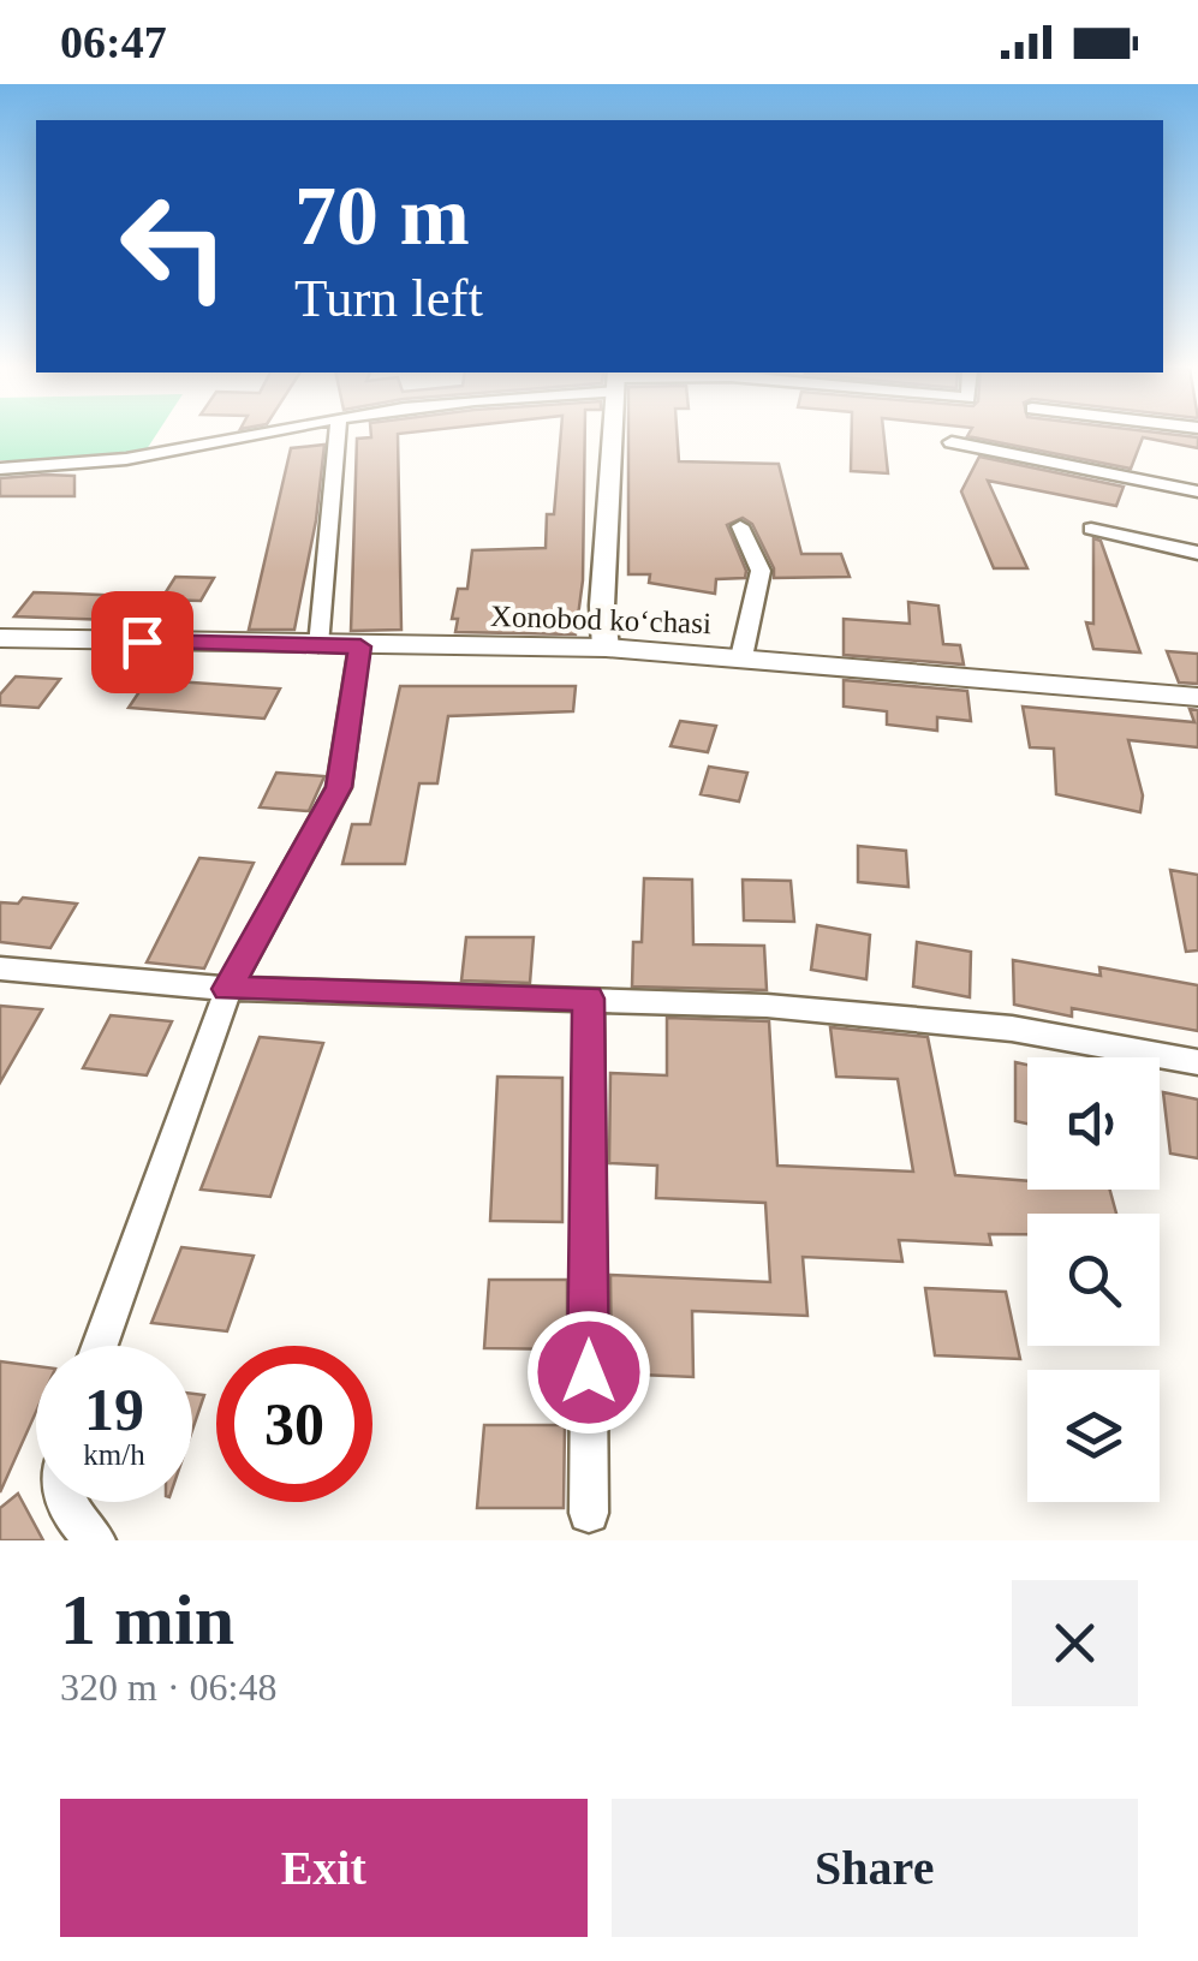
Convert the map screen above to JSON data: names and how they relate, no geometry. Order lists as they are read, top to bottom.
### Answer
{
  "streets": {
    "main road": ["Xonobod koʻchasi"]
  },
  "page": {
    "status": "06:47",
    "turn": ["70 m", "Turn left"],
    "speed": "19 km/h",
    "limit": "30",
    "heading": ["1 min", "320 m · 06:48"],
    "buttons": ["Exit", "Share"]
  }
}
